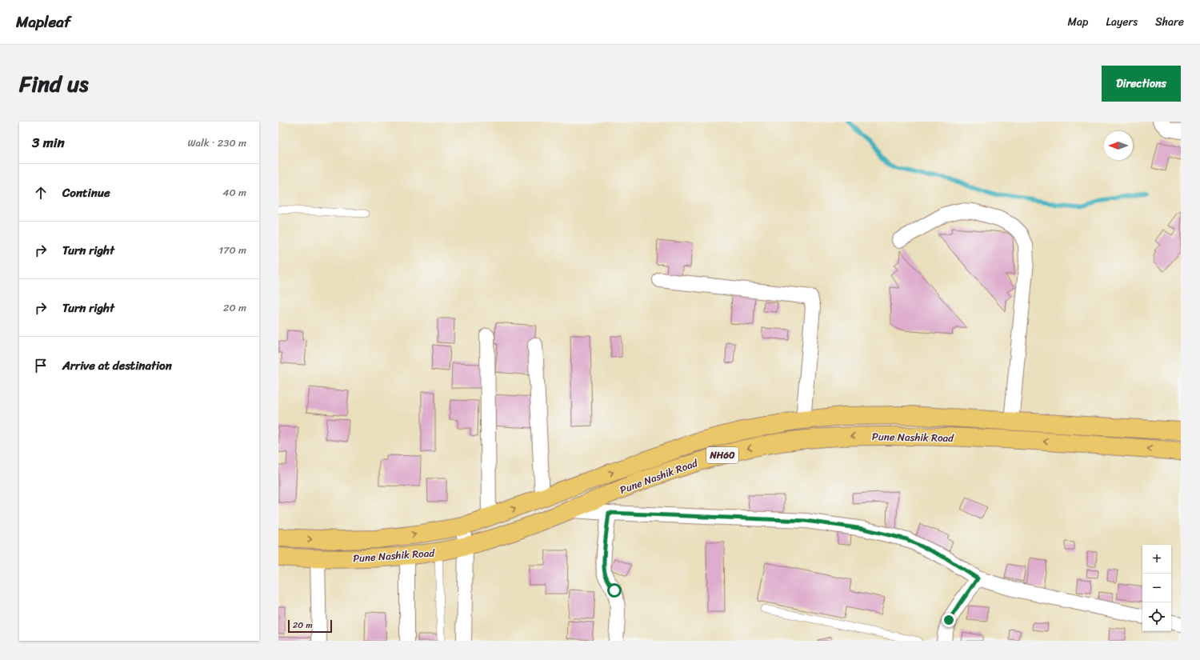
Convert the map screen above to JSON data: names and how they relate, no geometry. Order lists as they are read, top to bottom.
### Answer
{
  "streets": {
    "highway": ["Pune Nashik Road", "NH60"]
  },
  "scale_bar": "20 m",
  "north": "left",
  "page": {
    "header": "Mapleaf",
    "nav": ["Map", "Layers", "Share"],
    "title": "Find us",
    "buttons": "Directions",
    "heading": ["3 min", "Walk · 230 m"],
    "list": [
      ["Continue", "40 m"],
      ["Turn right", "170 m"],
      ["Turn right", "20 m"],
      "Arrive at destination"
    ],
    "map_buttons": ["+", "−"],
    "scale": "20 m"
  }
}
